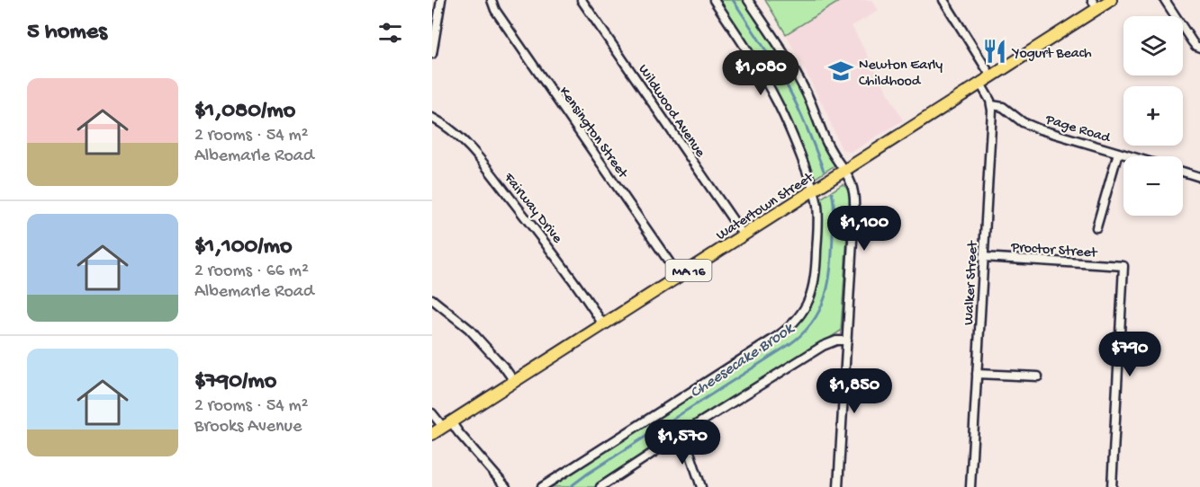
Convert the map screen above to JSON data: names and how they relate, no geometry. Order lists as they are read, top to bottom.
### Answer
{
  "streets": {
    "main road": ["Watertown Street", "MA 16"],
    "street": [
      "Wildwood Avenue",
      "Page Road",
      "Kensington Street",
      "Fairway Drive",
      "Proctor Street",
      "Walker Street"
    ]
  },
  "crossings": [
    ["Wildwood Avenue", "Watertown Street"],
    ["Page Road", "Walker Street"],
    ["Kensington Street", "Watertown Street"],
    ["Watertown Street", "Fairway Drive"],
    ["Proctor Street", "Walker Street"]
  ],
  "water": ["Cheesecake Brook"],
  "places": {
    "restaurant": ["Yogurt Beach"],
    "school or university": ["Newton Early Childhood"]
  },
  "page": {
    "heading": "5 homes",
    "map_buttons": ["+", "−"],
    "price": [
      "$1,080",
      "$1,100",
      "$790",
      "$1,850",
      "$1,570"
    ],
    "list": [
      {
        "name": "$1,080/mo",
        "note": "2 rooms · 54 m² · Albemarle Road"
      },
      {
        "name": "$1,100/mo",
        "note": "2 rooms · 66 m² · Albemarle Road"
      },
      {
        "name": "$790/mo",
        "note": "2 rooms · 54 m² · Brooks Avenue"
      }
    ]
  }
}
